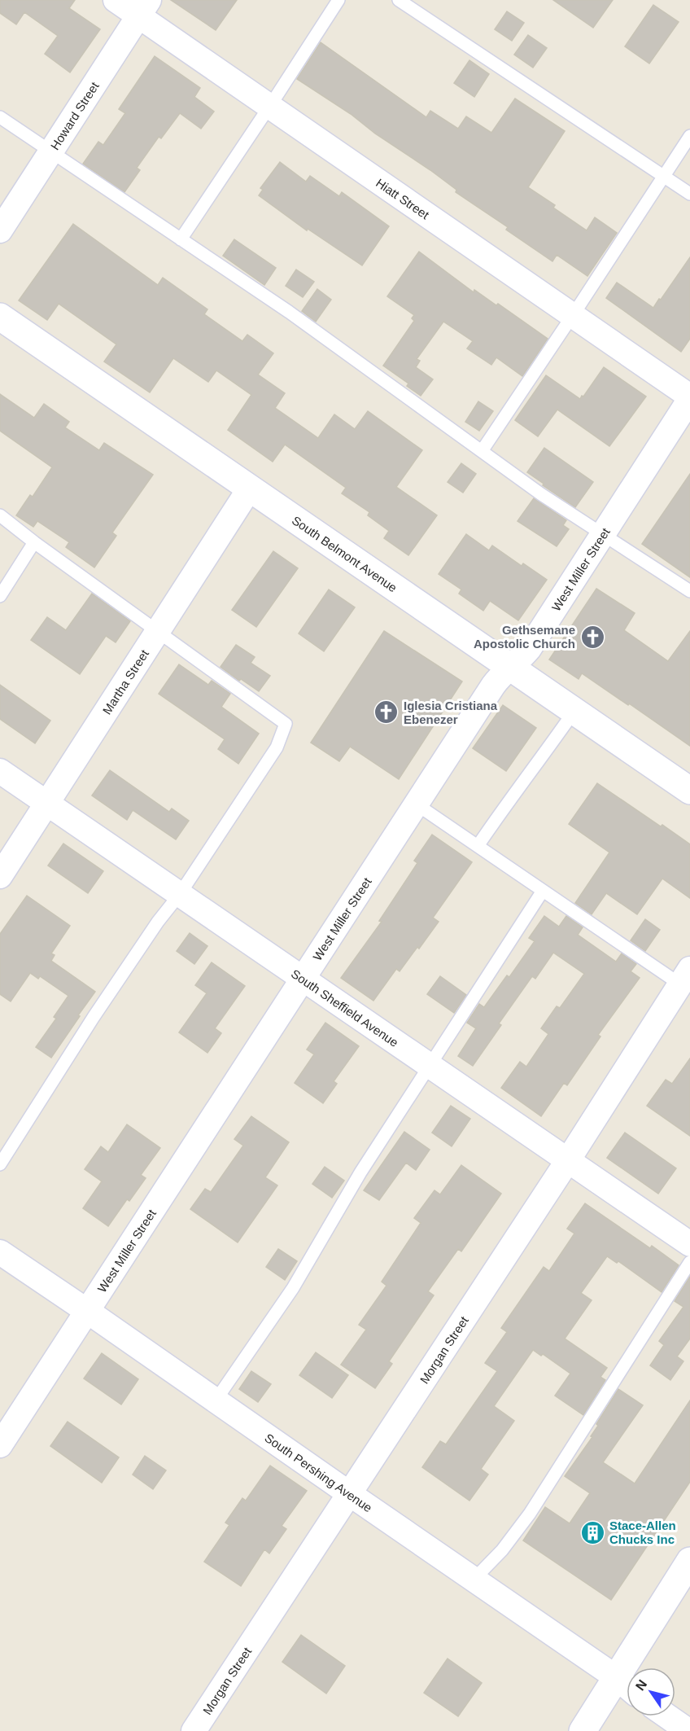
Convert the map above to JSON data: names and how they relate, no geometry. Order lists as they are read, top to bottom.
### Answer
{
  "streets": {
    "main road": ["South Belmont Avenue"],
    "street": [
      "Howard Street",
      "Hiatt Street",
      "West Miller Street",
      "Martha Street",
      "South Sheffield Avenue",
      "Morgan Street",
      "South Pershing Avenue"
    ]
  },
  "crossings": [
    ["Howard Street", "Hiatt Street"],
    ["Hiatt Street", "West Miller Street"],
    ["South Belmont Avenue", "West Miller Street"],
    ["South Belmont Avenue", "Martha Street"],
    ["West Miller Street", "South Sheffield Avenue"],
    ["West Miller Street", "South Pershing Avenue"],
    ["Martha Street", "South Sheffield Avenue"],
    ["South Sheffield Avenue", "Morgan Street"],
    ["Morgan Street", "South Pershing Avenue"]
  ],
  "places": {
    "church": ["Gethsemane Apostolic Church", "Iglesia Cristiana Ebenezer"],
    "building": ["Stace-Allen Chucks Inc"]
  },
  "north": "top left"
}
